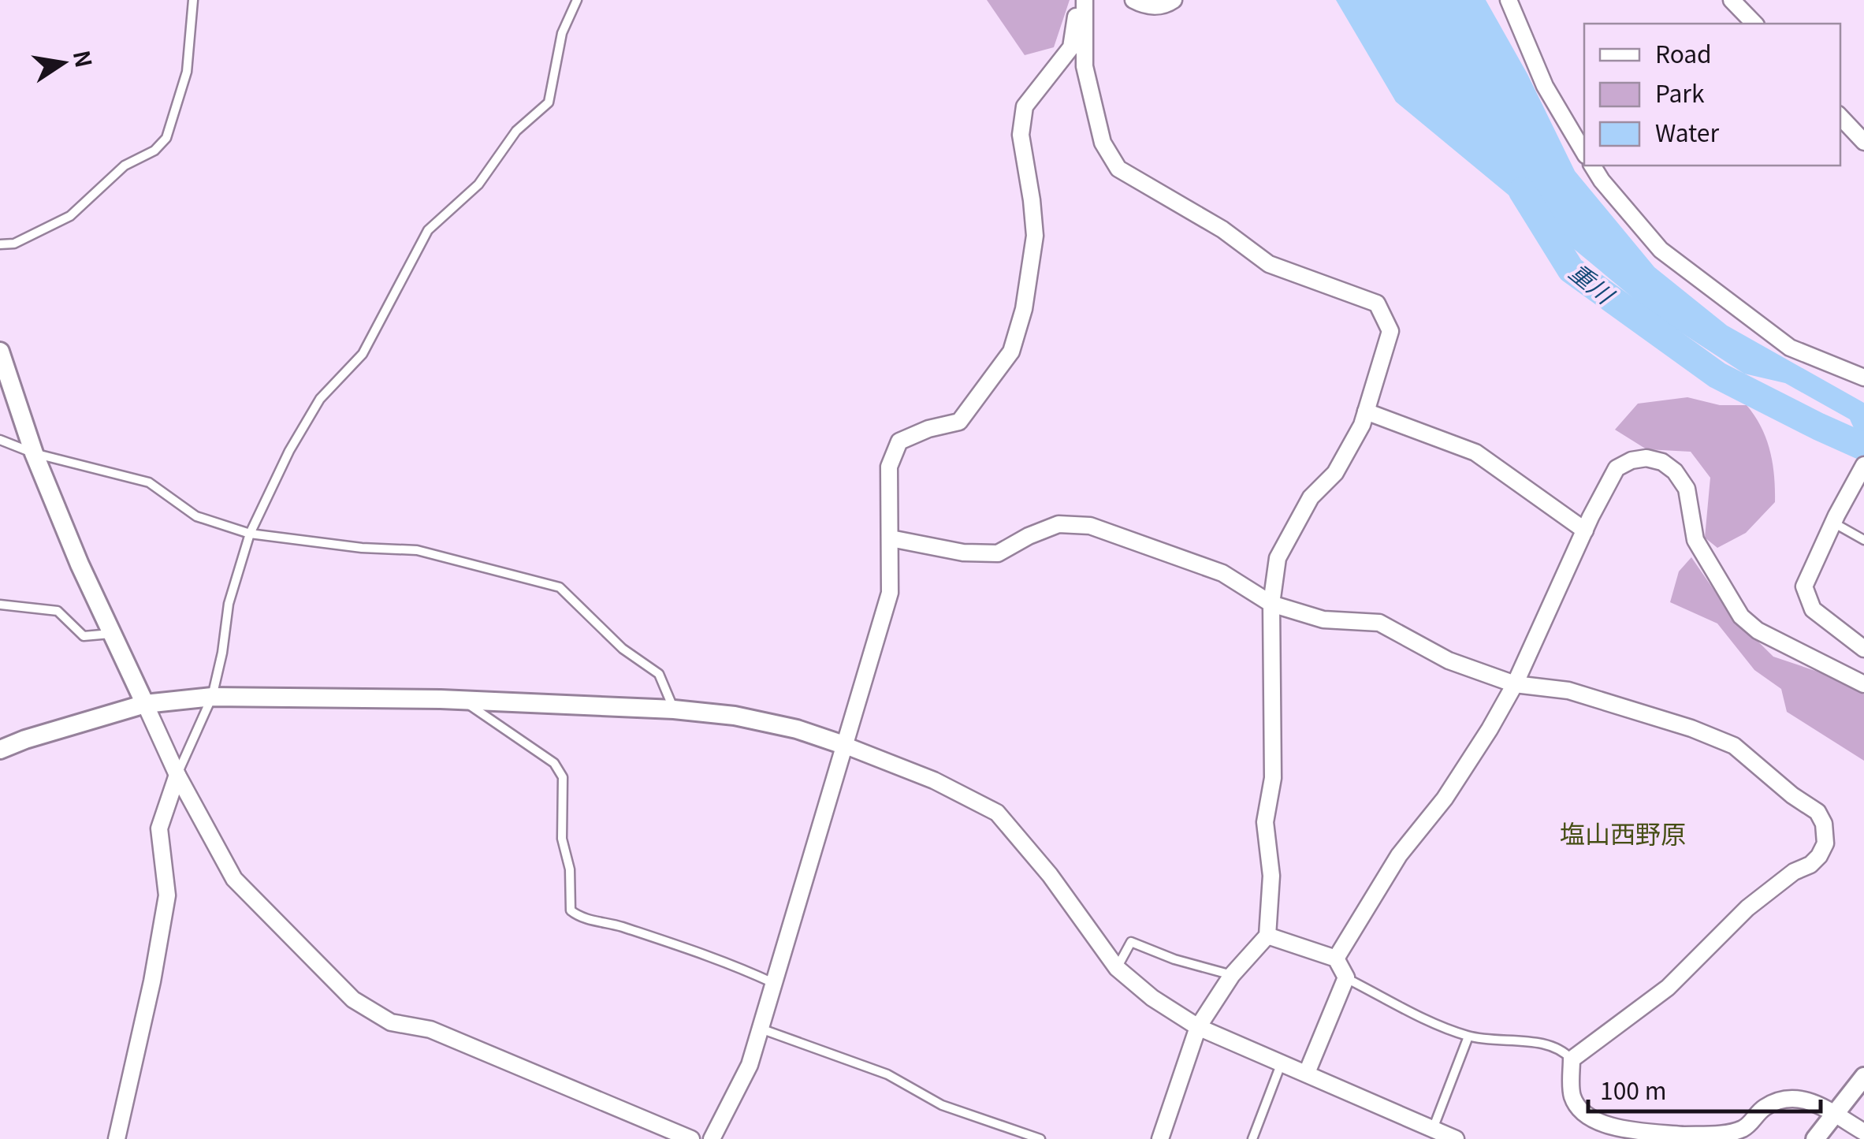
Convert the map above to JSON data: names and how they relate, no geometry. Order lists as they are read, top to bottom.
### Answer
{
  "districts": ["塩山西野原"],
  "water": ["重川"],
  "legend": ["Road", "Park", "Water"],
  "scale_bar": "100 m",
  "north": "right"
}
